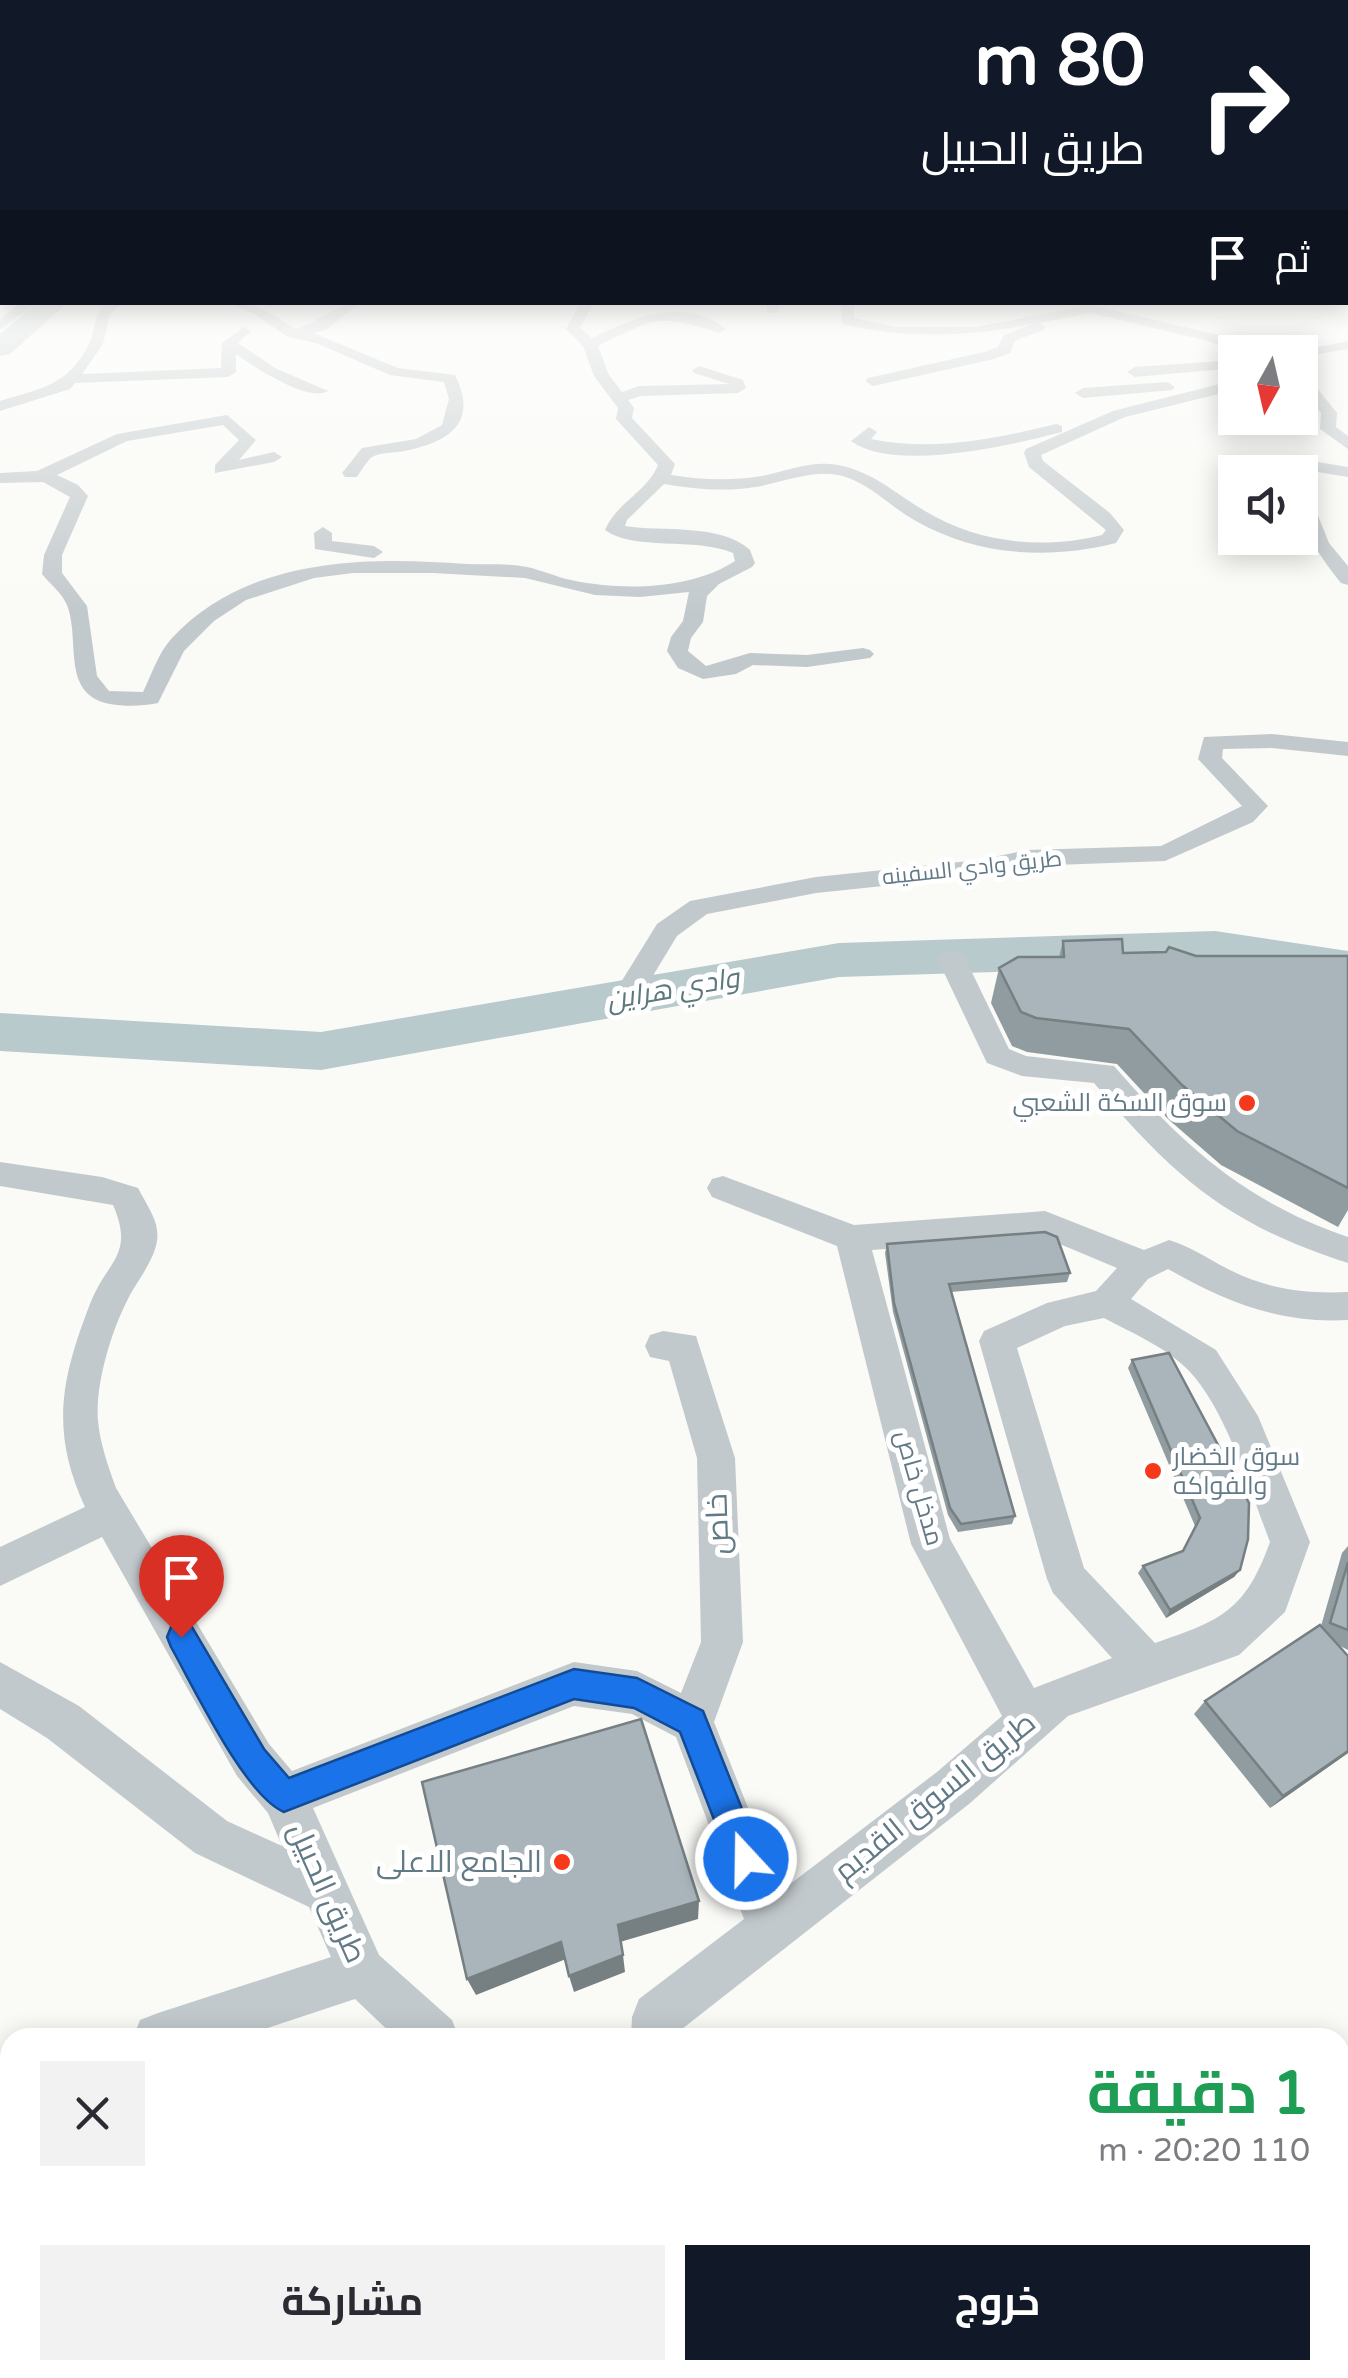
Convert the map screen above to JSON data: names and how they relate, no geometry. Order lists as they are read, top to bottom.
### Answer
{
  "streets": {
    "street": [
      "طريق وادي السفينه",
      "مدخل خاص",
      "خاص",
      "طريق السوق القديم",
      "طريق الحبيل"
    ]
  },
  "crossings": [
    ["مدخل خاص", "طريق السوق القديم"]
  ],
  "water": ["وادي هراين"],
  "places": ["سوق السكة الشعبي", "سوق الخضار والفواكه", "الجامع الاعلى"],
  "north": "bottom",
  "page": {
    "turn": ["80 m", "طريق الحبيل"],
    "then": "ثم",
    "heading": ["1 دقيقة", "110 m · 20:20"],
    "buttons": ["خروج", "مشاركة"]
  }
}
